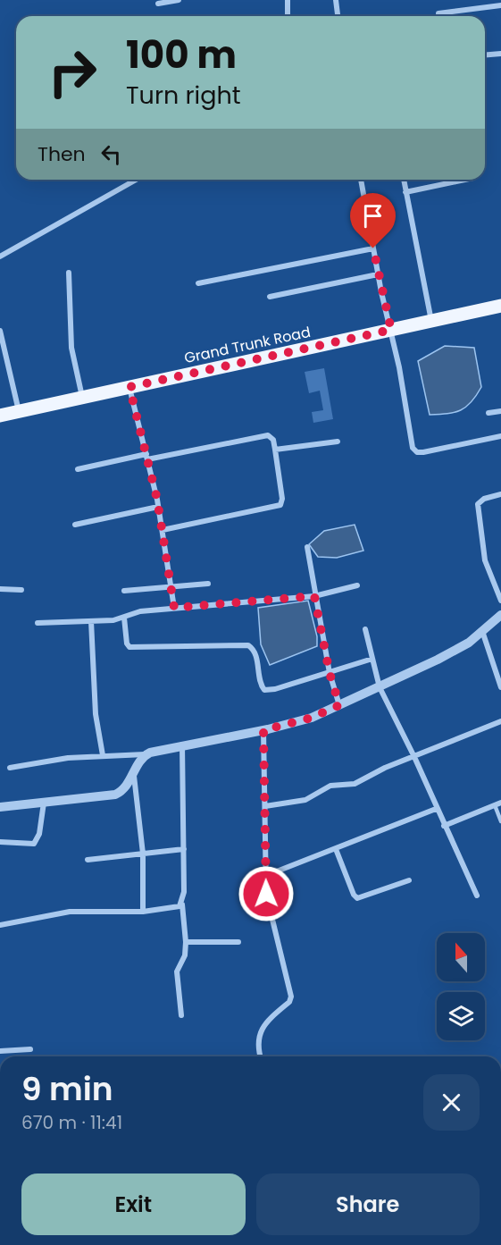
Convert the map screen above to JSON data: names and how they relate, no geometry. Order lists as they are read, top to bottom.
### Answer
{
  "streets": {
    "main road": ["Grand Trunk Road"]
  },
  "north": "top",
  "page": {
    "turn": ["100 m", "Turn right"],
    "then": "Then",
    "heading": ["9 min", "670 m · 11:41"],
    "buttons": ["Exit", "Share"]
  }
}
